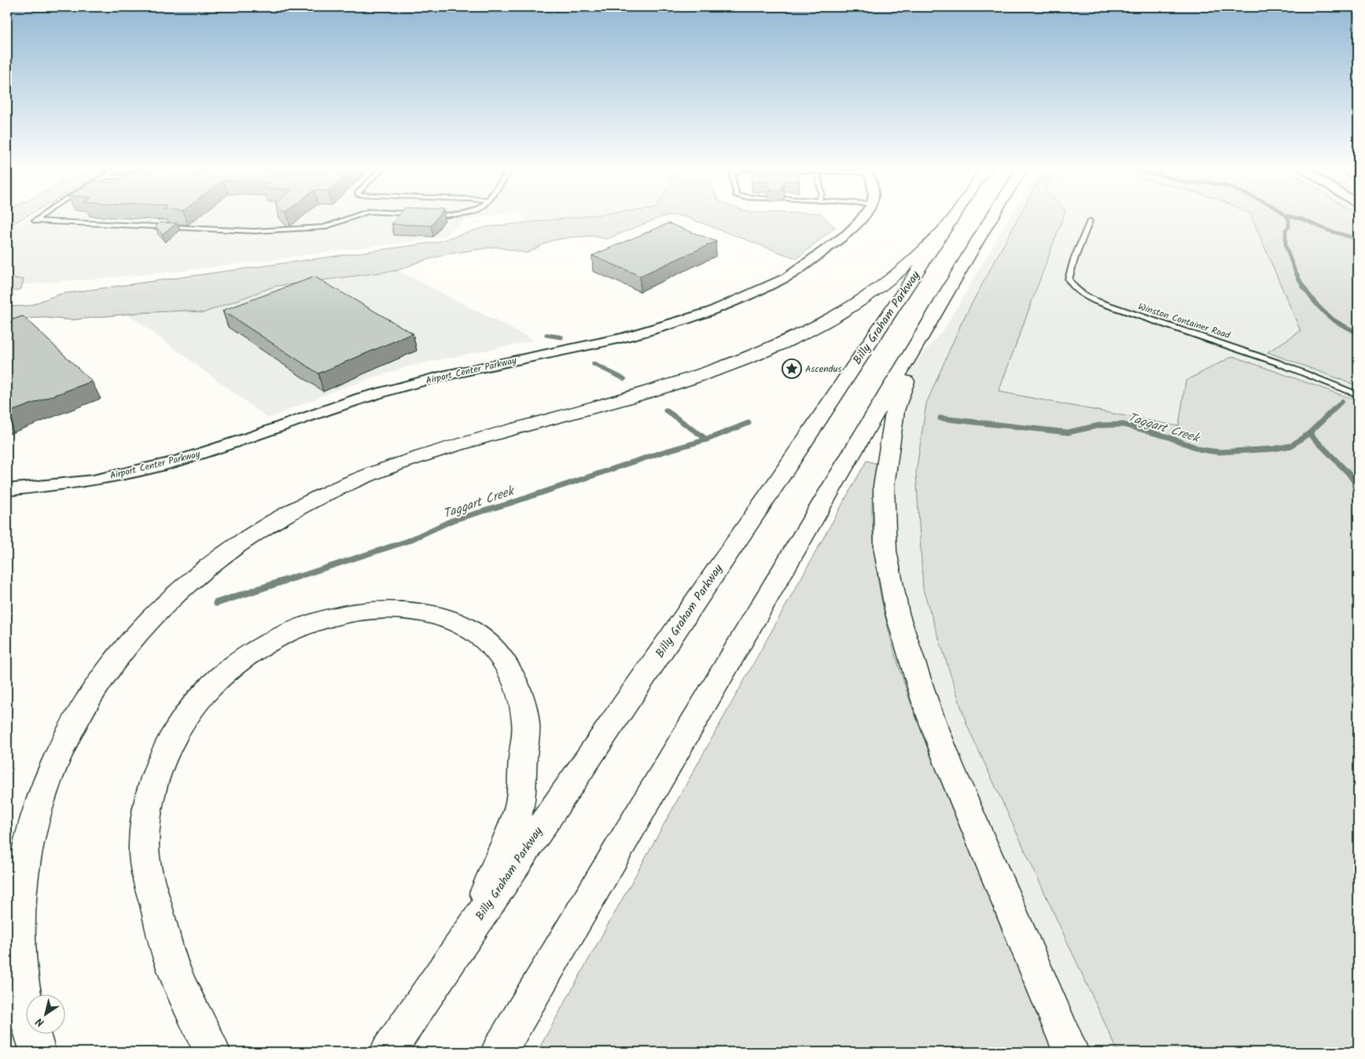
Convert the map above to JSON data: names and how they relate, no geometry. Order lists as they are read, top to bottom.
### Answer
{
  "streets": {
    "highway": ["Billy Graham Parkway"],
    "street": ["Airport Center Parkway"],
    "lane": ["Winston Container Road"]
  },
  "water": ["Taggart Creek"],
  "places": {
    "place": ["Ascendus"]
  },
  "north": "bottom left"
}
